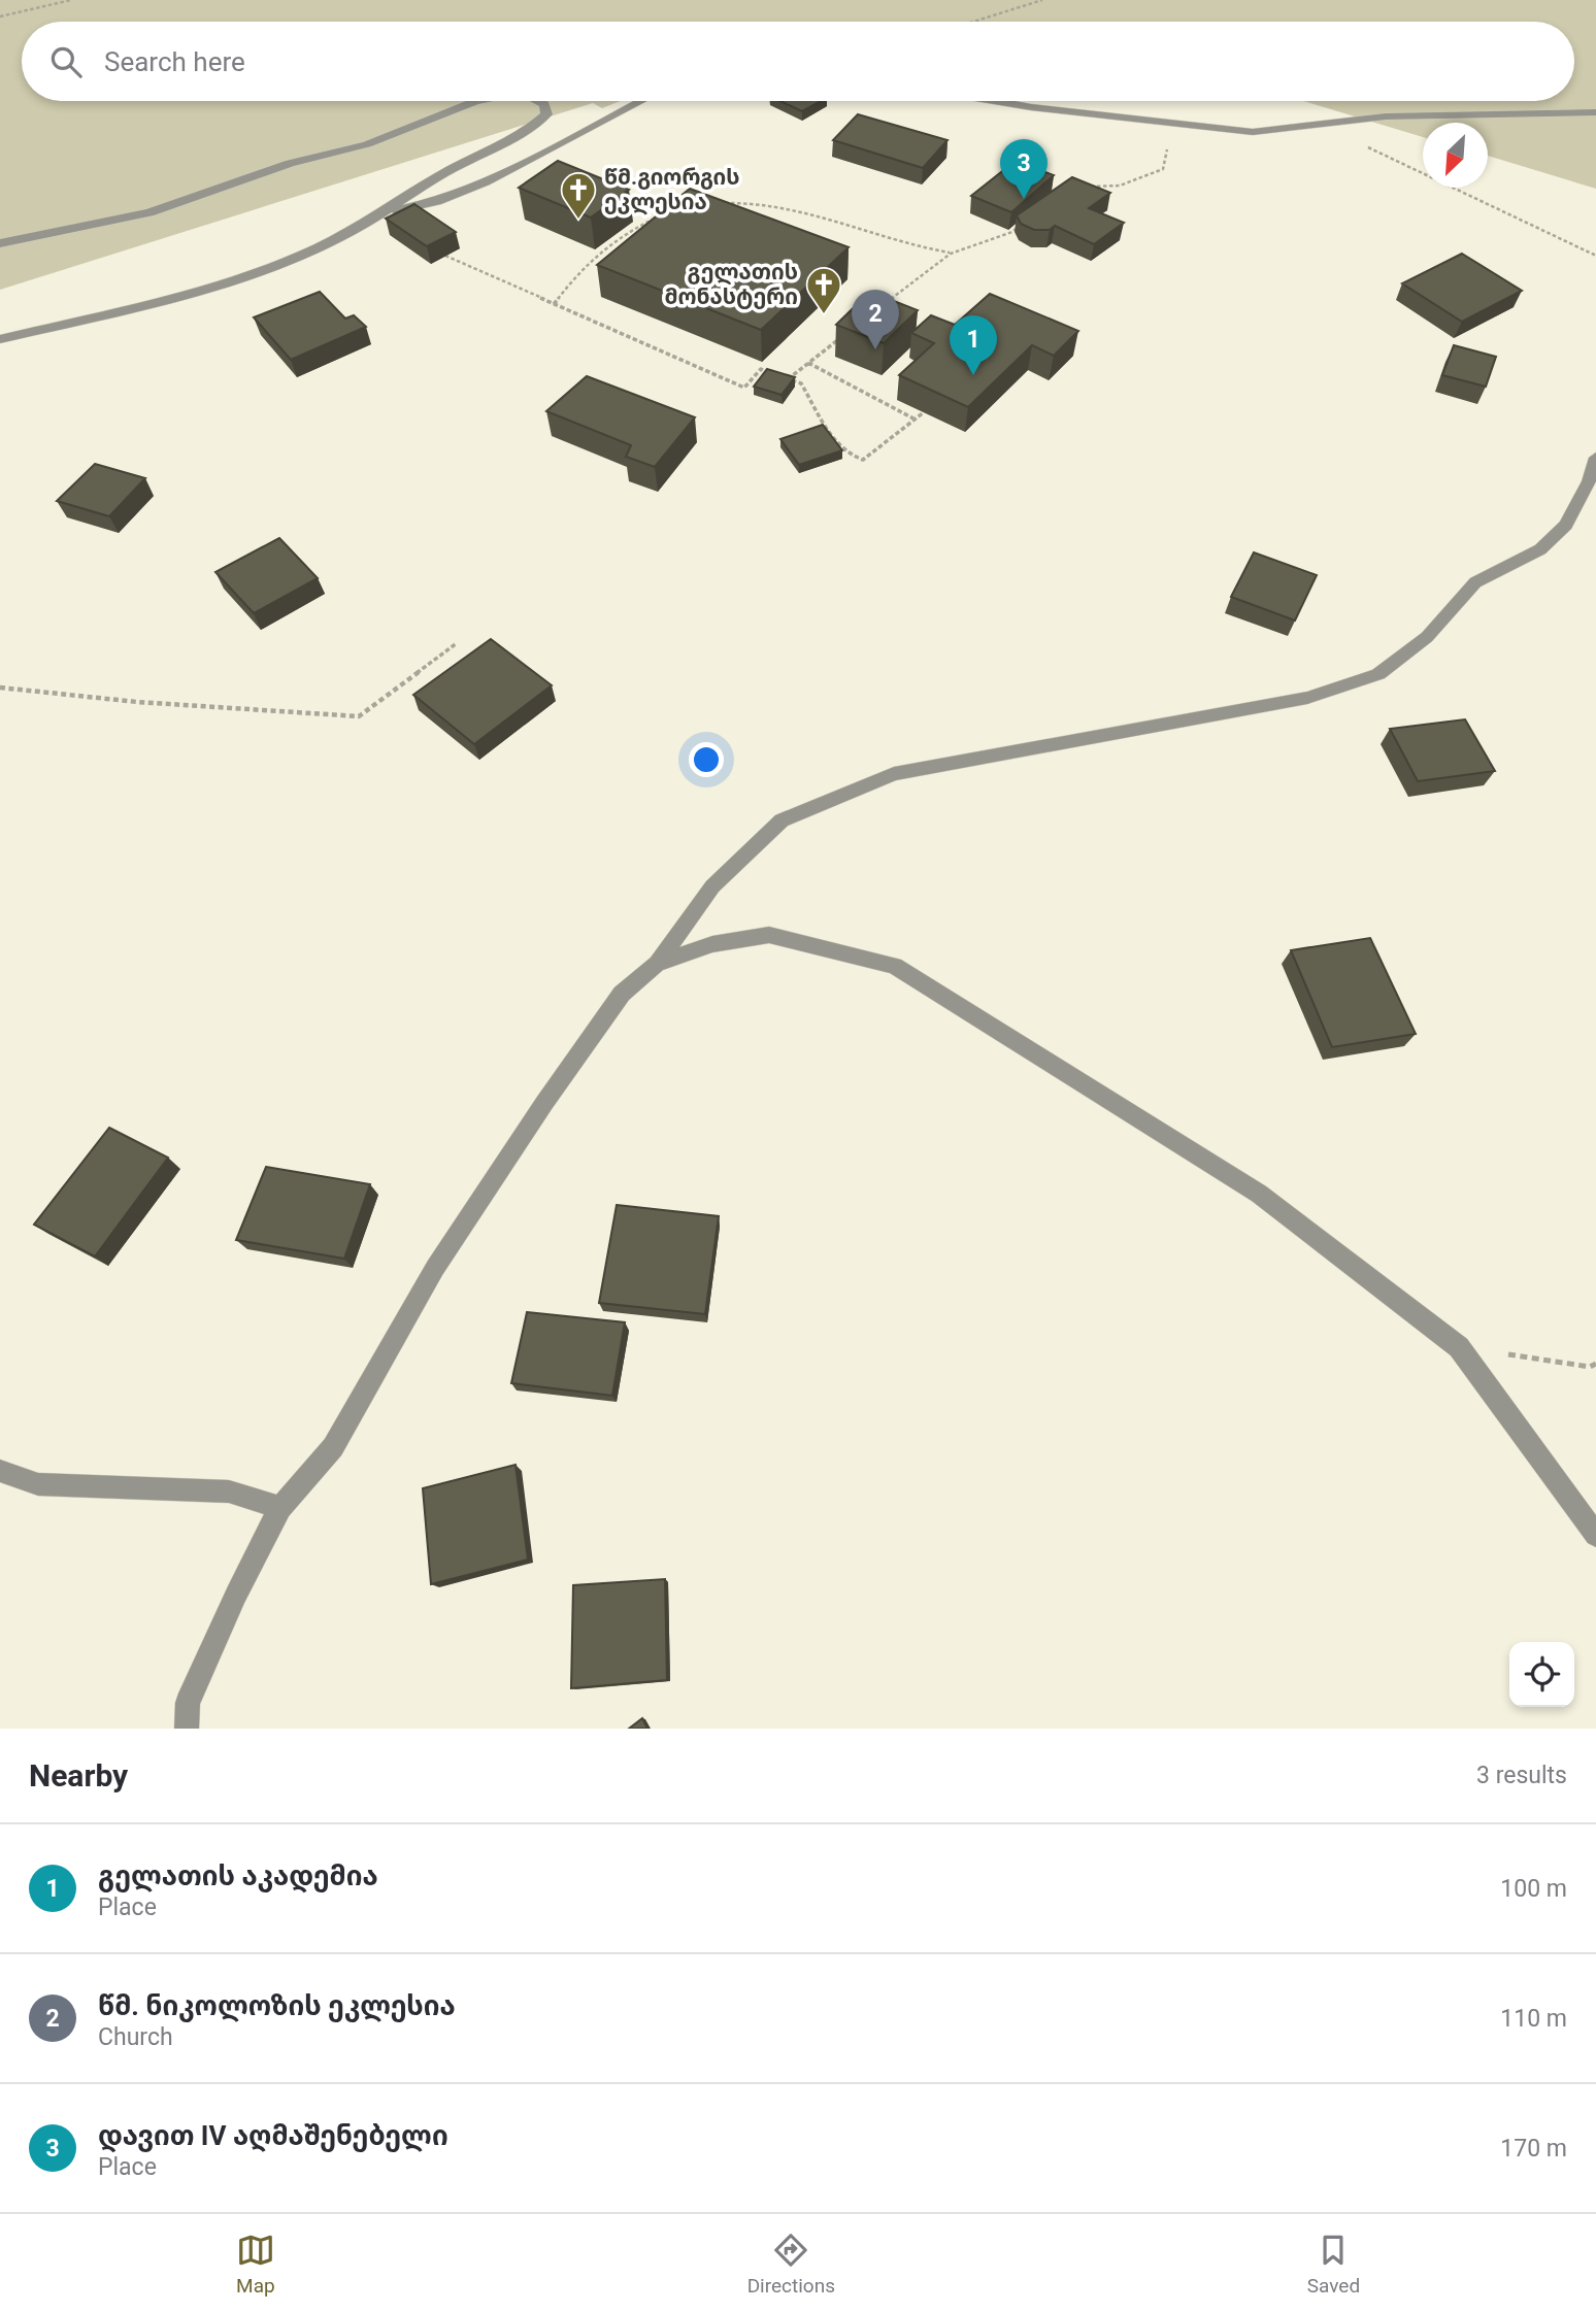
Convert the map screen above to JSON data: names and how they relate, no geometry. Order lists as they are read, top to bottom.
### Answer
{
  "places": {
    "church": ["წმ.გიორგის ეკლესია", "გელათის მონასტერი"]
  },
  "north": "bottom left",
  "page": {
    "search": "Search here",
    "pins": ["3", "2", "1"],
    "heading": ["Nearby", "3 results"],
    "list": [
      {
        "mark": "1",
        "name": "გელათის აკადემია",
        "note": "Place",
        "value": "100 m"
      },
      {
        "mark": "2",
        "name": "წმ. ნიკოლოზის ეკლესია",
        "note": "Church",
        "value": "110 m"
      },
      {
        "mark": "3",
        "name": "დავით IV აღმაშენებელი",
        "note": "Place",
        "value": "170 m"
      }
    ],
    "nav": ["Map", "Directions", "Saved"]
  }
}
